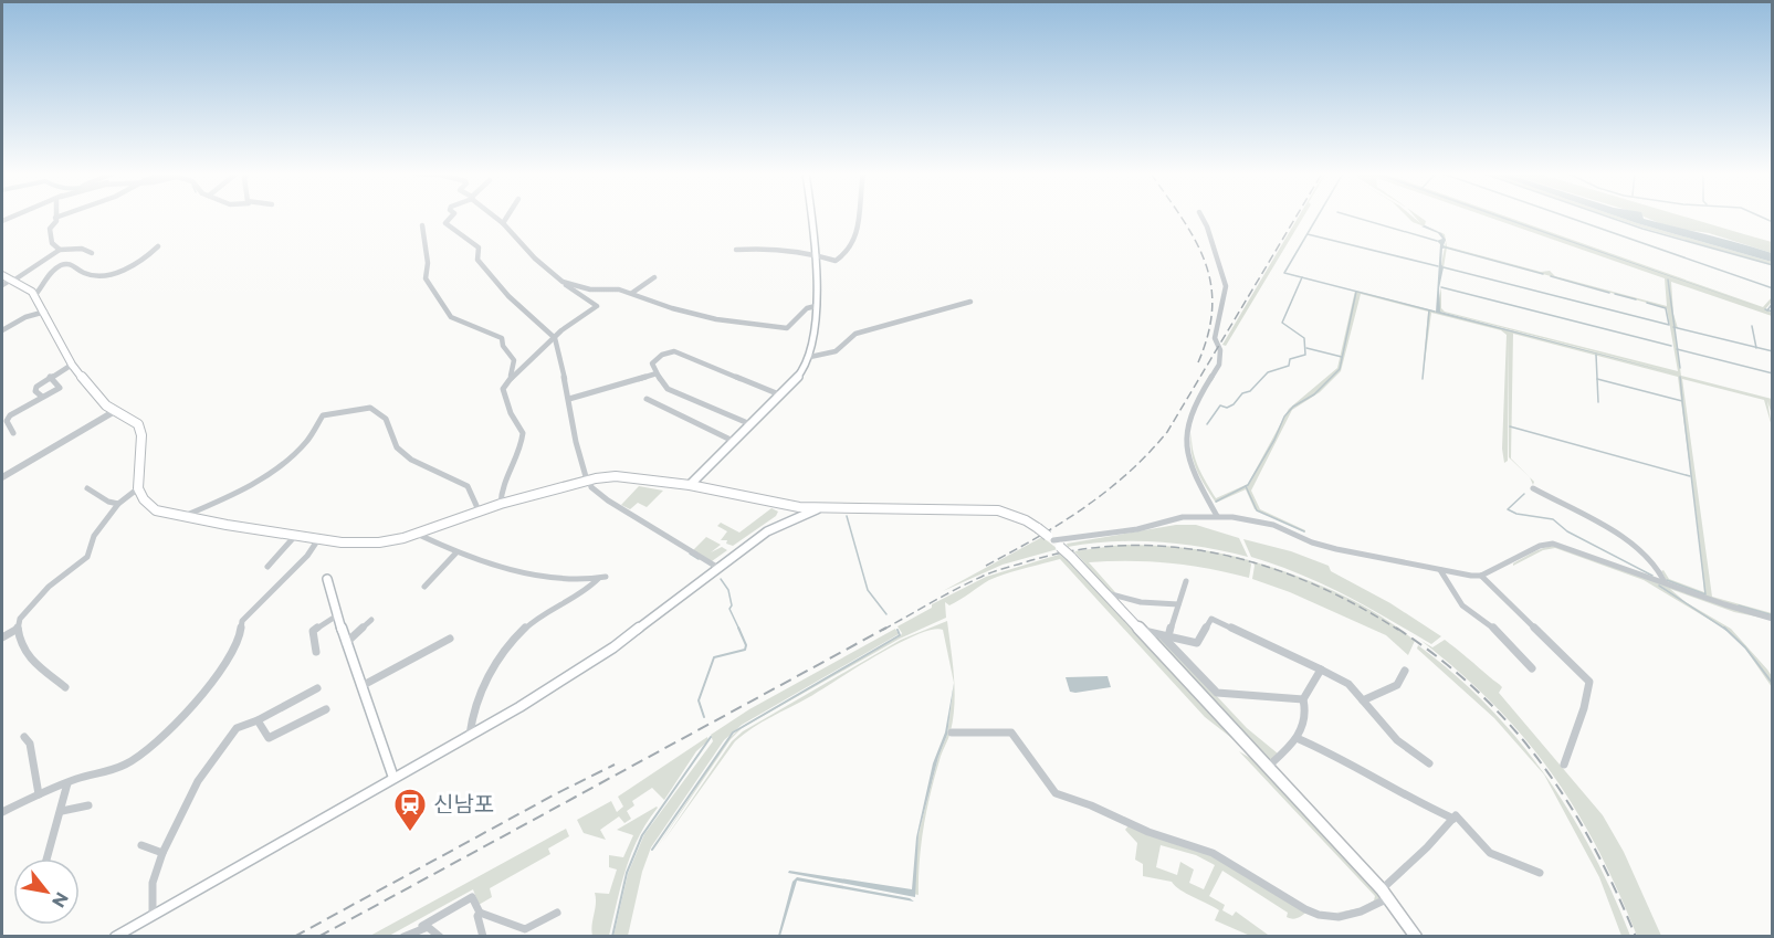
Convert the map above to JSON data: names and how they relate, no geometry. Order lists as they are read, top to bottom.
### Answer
{
  "places": {
    "station": ["신남포"]
  },
  "north": "bottom right"
}
